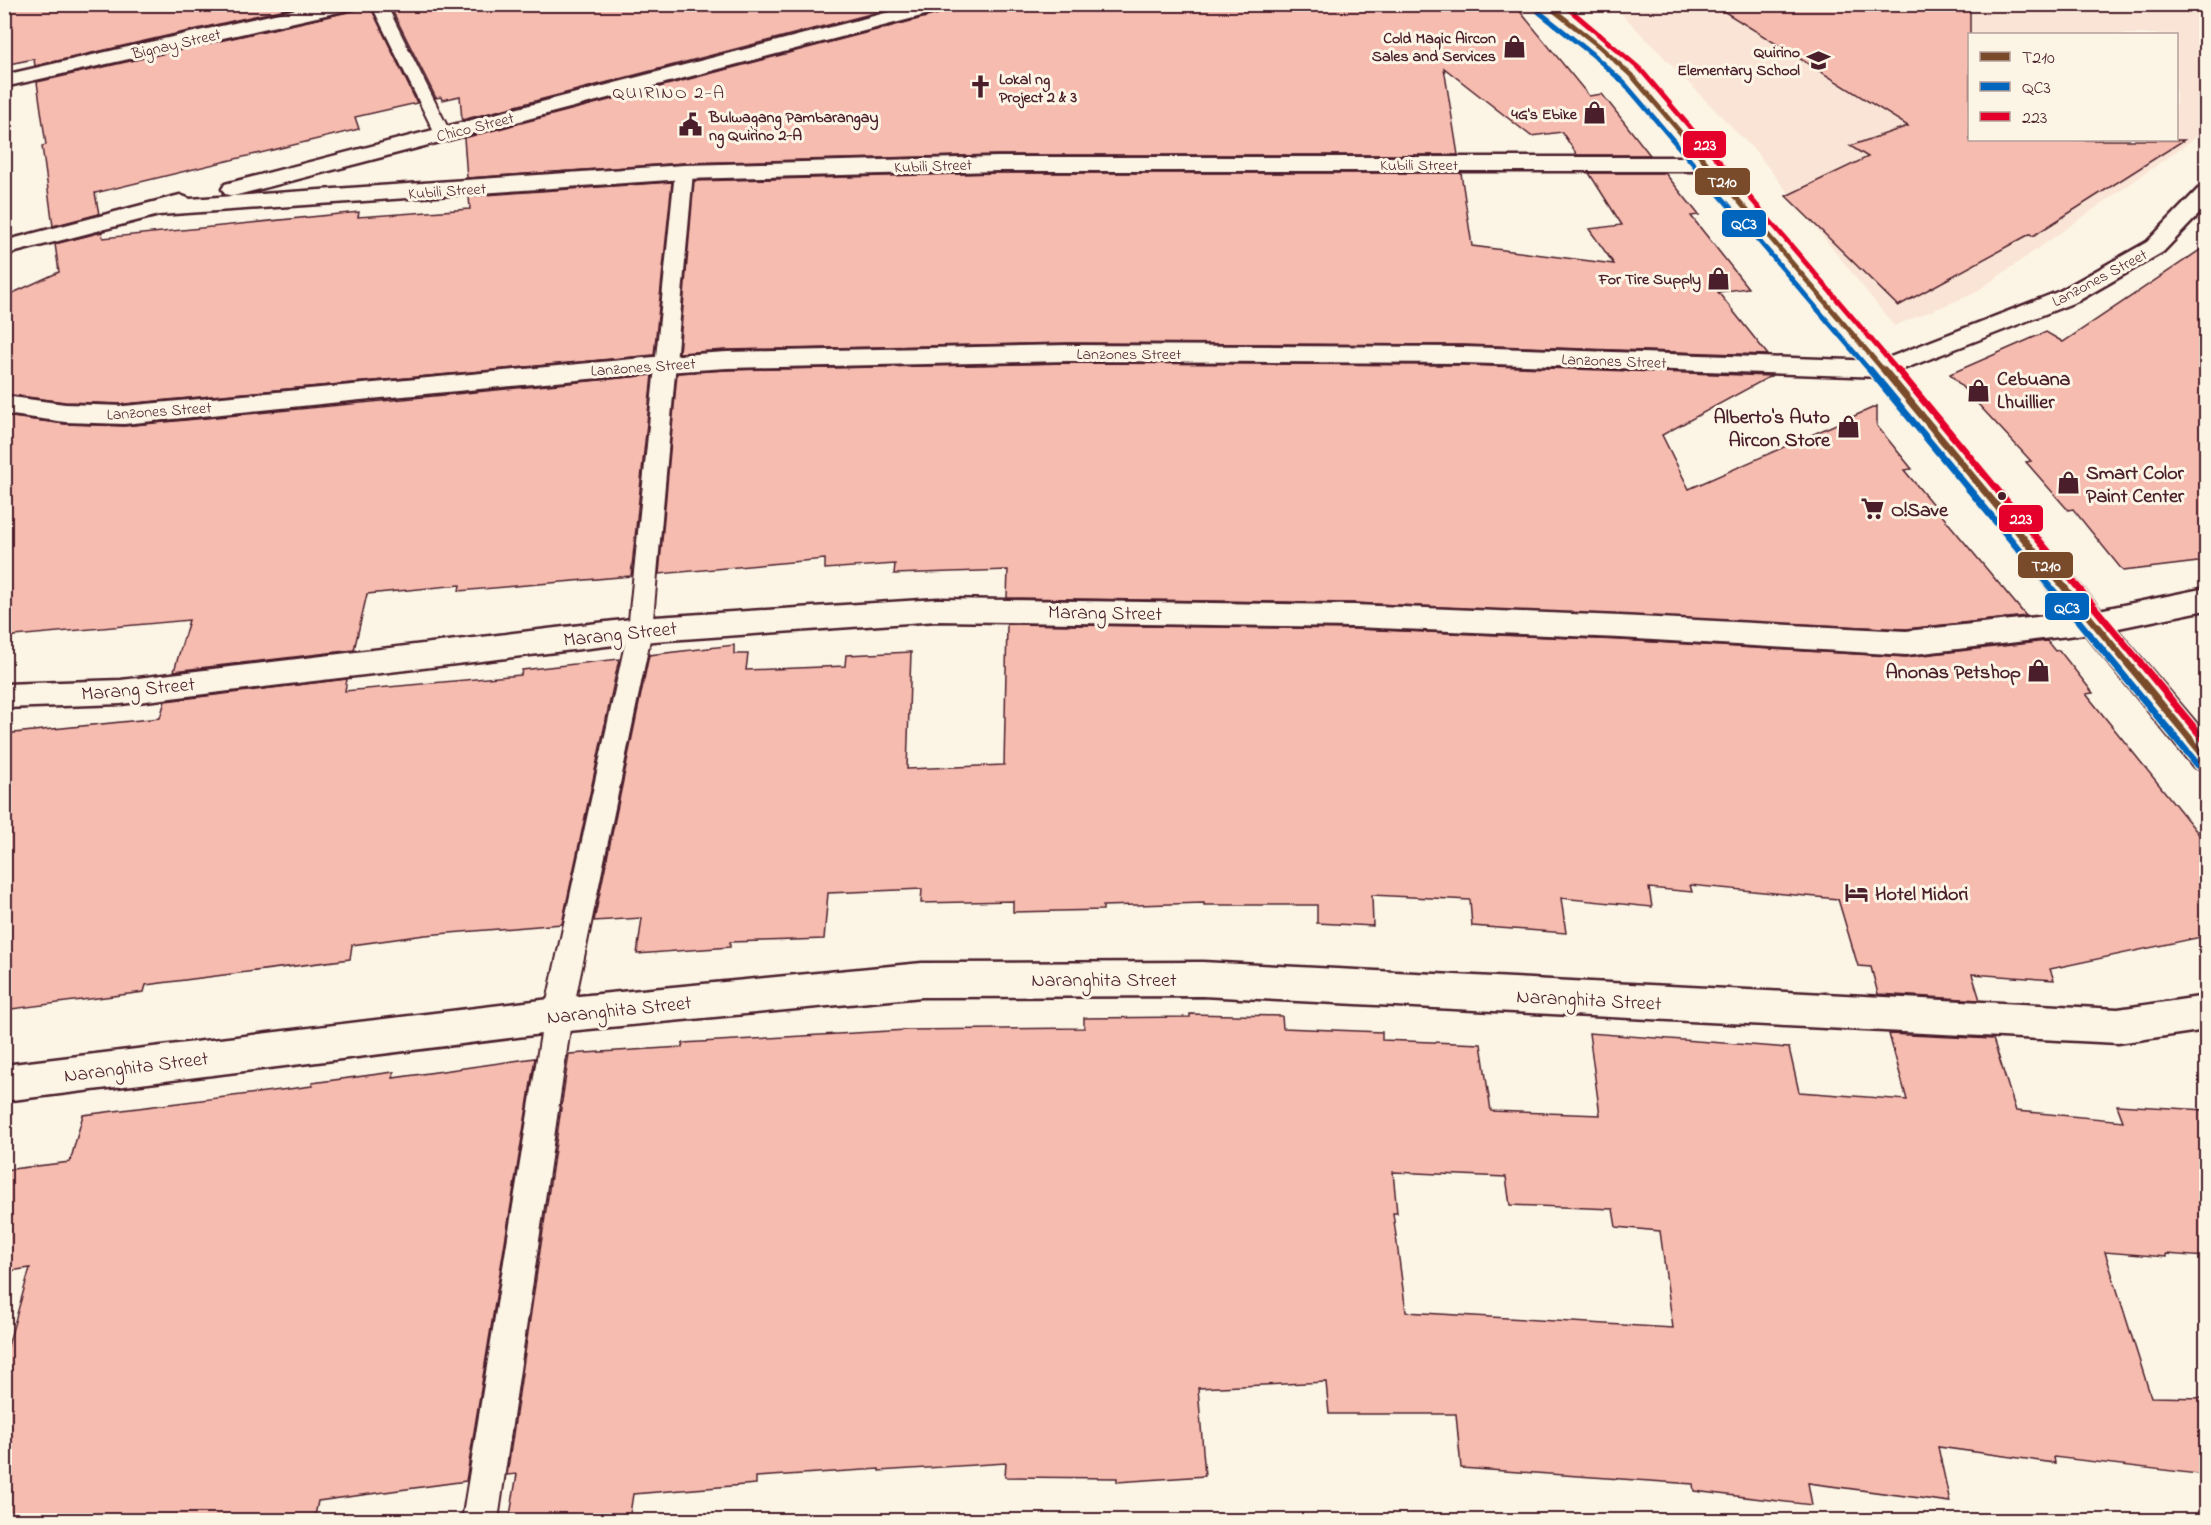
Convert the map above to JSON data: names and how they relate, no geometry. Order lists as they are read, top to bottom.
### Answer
{
  "streets": {
    "street": [
      "Bignay Street",
      "Chico Street",
      "Kubili Street",
      "Lanzones Street",
      "Marang Street",
      "Naranghita Street"
    ]
  },
  "crossings": [
    ["Chico Street", "Kubili Street"]
  ],
  "districts": ["QUIRINO 2-A"],
  "places": {
    "shop": [
      "Cold Magic Aircon Sales and Services",
      "4G's Ebike",
      "For Tire Supply",
      "Cebuana Lhuillier",
      "Alberto's Auto Aircon Store",
      "Smart Color Paint Center",
      "Anonas Petshop"
    ],
    "school or university": ["Quirino Elementary School"],
    "church": ["Lokal ng Project 2 & 3"],
    "public building": ["Bulwagang Pambarangay ng Quirino 2-A"],
    "supermarket": ["O!Save"],
    "hotel": ["Hotel Midori"]
  },
  "lines": ["transit line T210", "transit line 223", "transit line QC3"],
  "legend": ["T210", "QC3", "223"]
}
